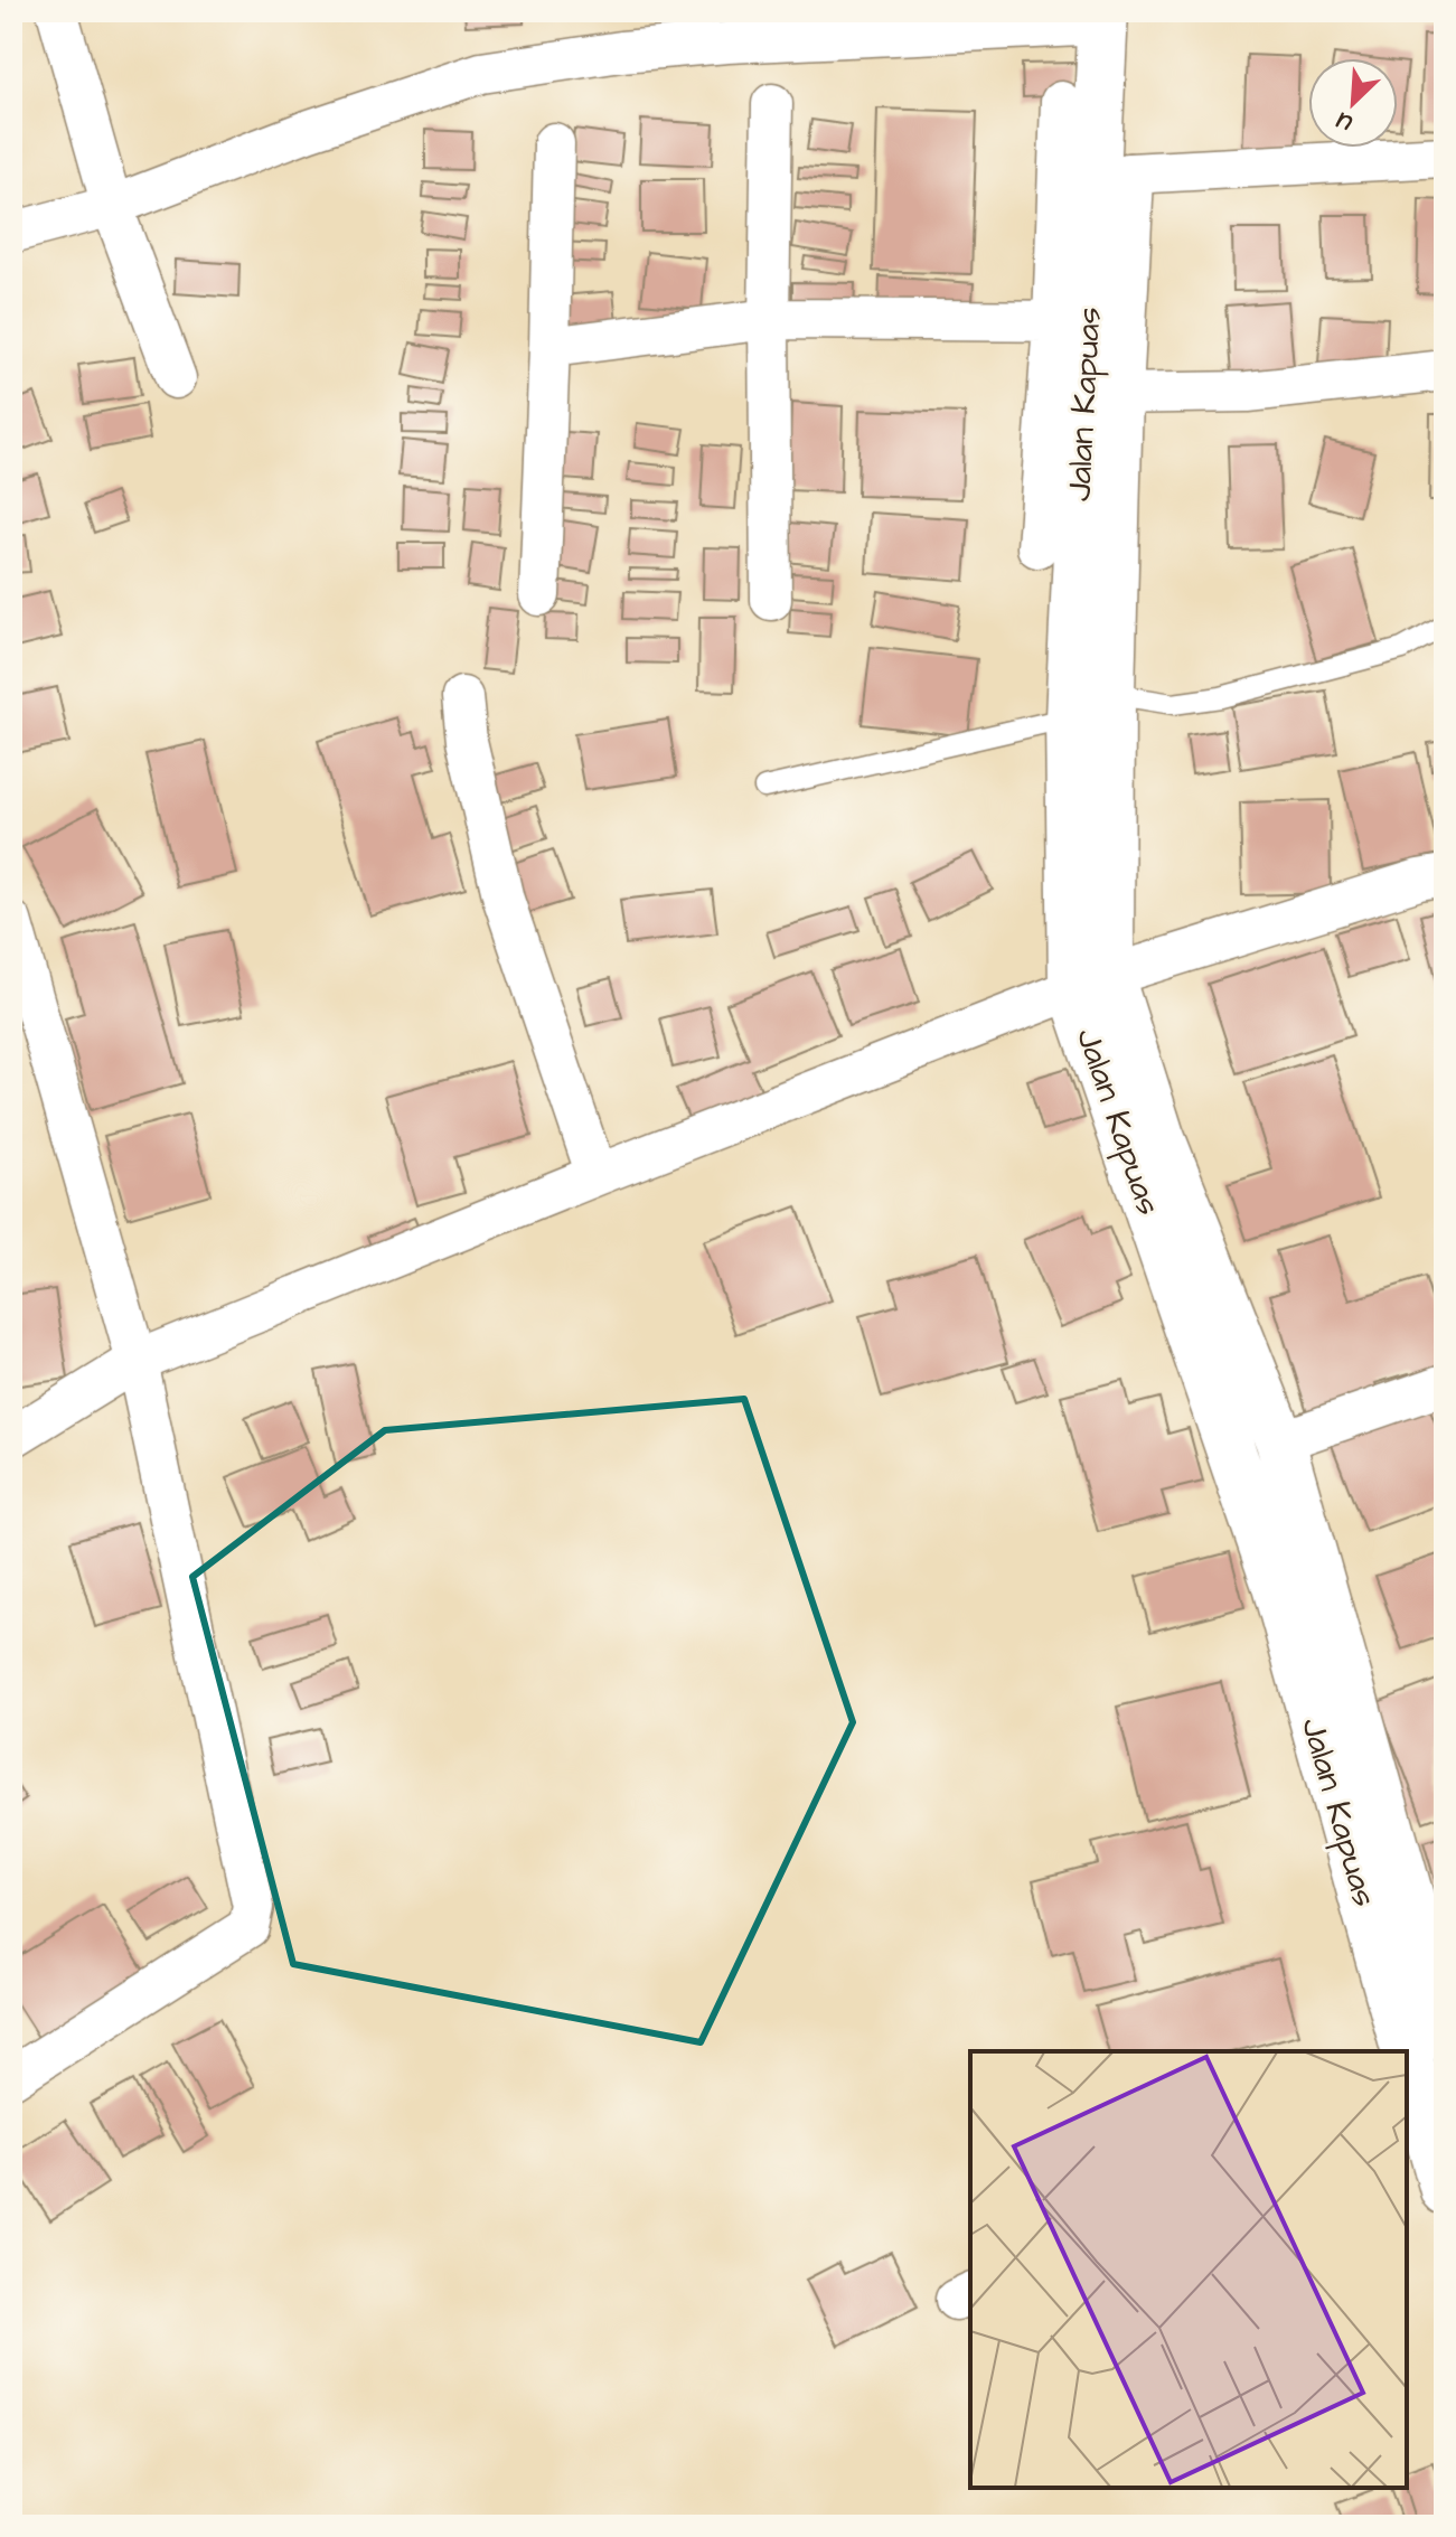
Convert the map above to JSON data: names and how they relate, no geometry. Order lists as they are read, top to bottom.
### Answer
{
  "streets": {
    "street": ["Jalan Kapuas"]
  },
  "north": "bottom left"
}
